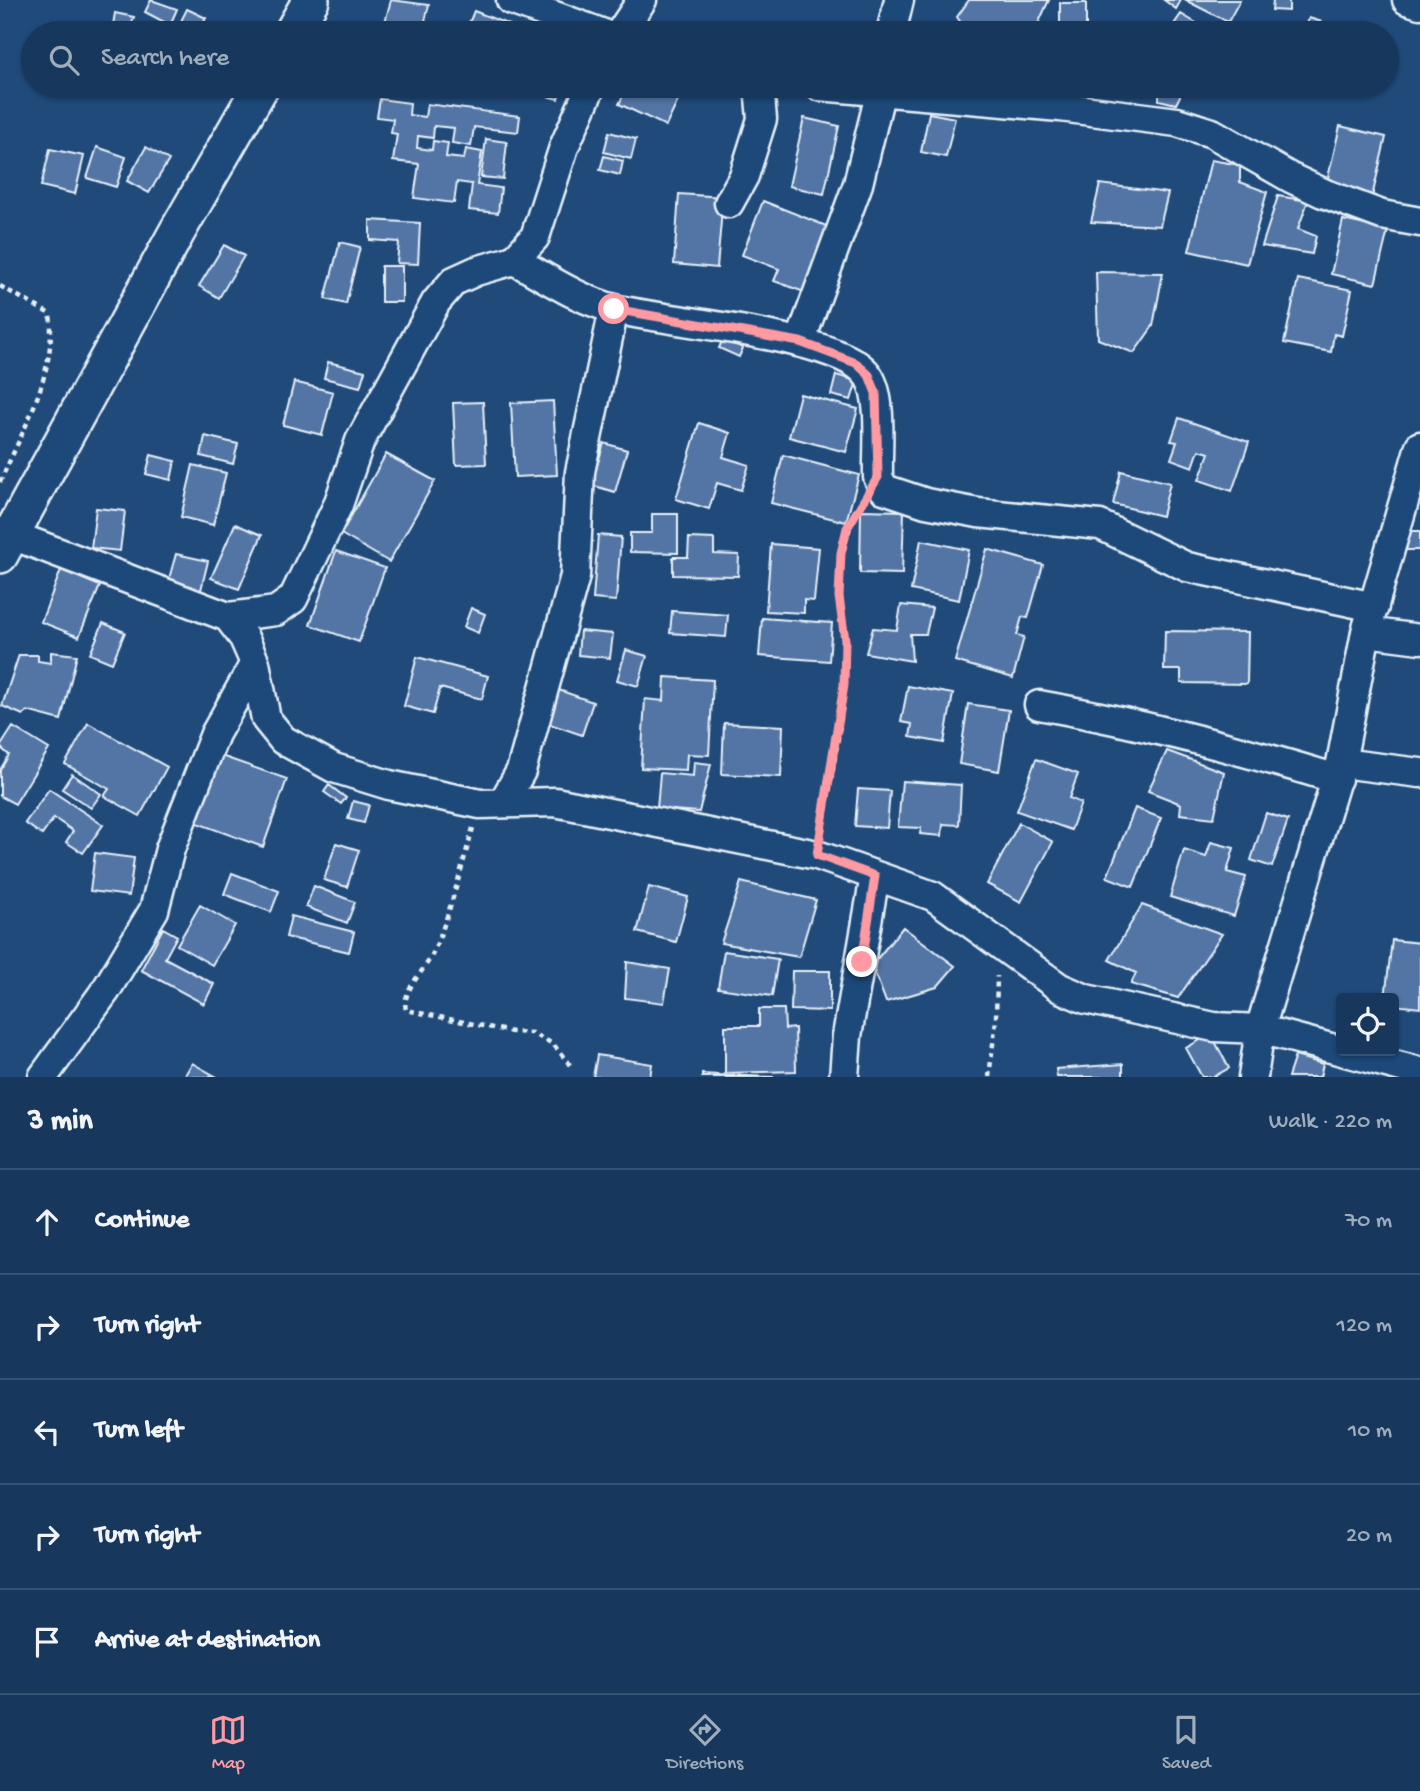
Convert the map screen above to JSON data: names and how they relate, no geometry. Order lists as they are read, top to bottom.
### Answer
{
  "page": {
    "search": "Search here",
    "heading": ["3 min", "Walk · 220 m"],
    "list": [
      ["Continue", "70 m"],
      ["Turn right", "120 m"],
      ["Turn left", "10 m"],
      ["Turn right", "20 m"],
      "Arrive at destination"
    ],
    "nav": ["Map", "Directions", "Saved"]
  }
}
